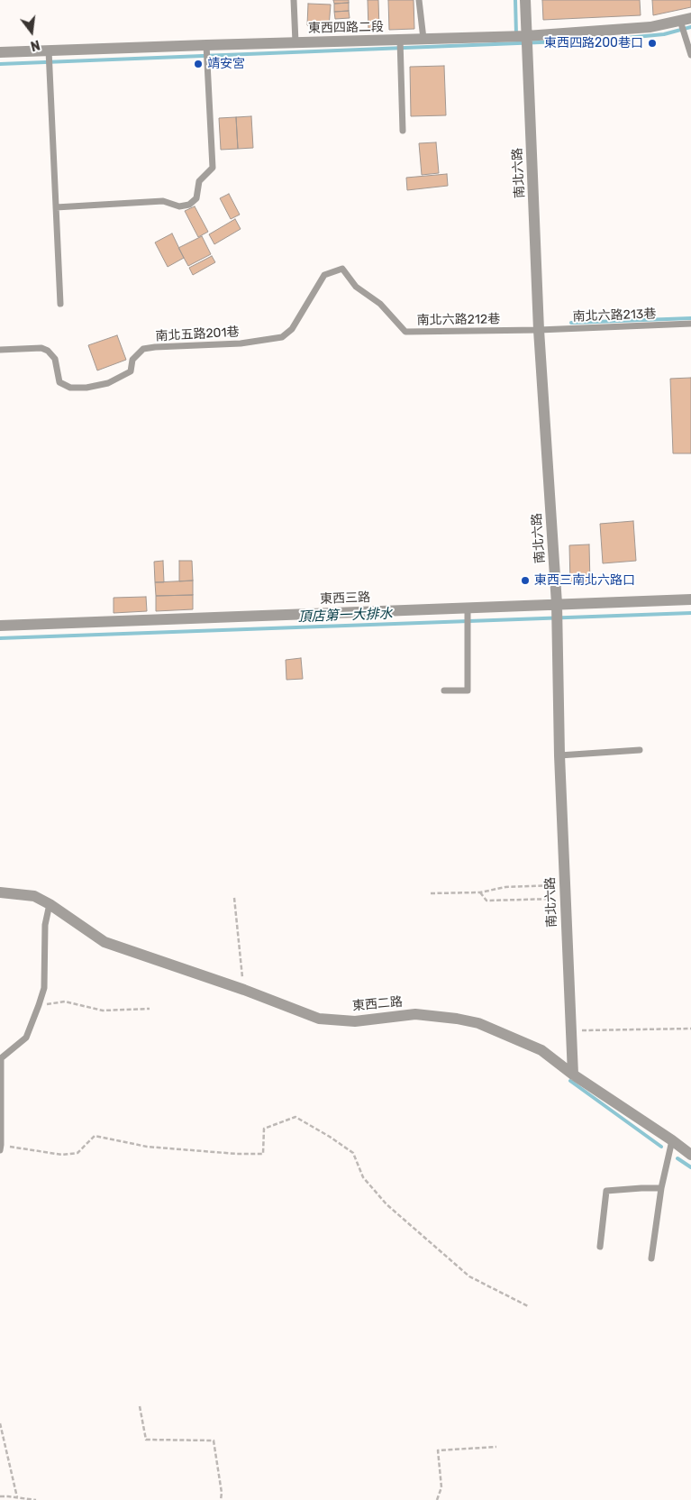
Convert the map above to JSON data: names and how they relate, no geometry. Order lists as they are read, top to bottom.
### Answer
{
  "streets": {
    "street": [
      "東西四路二段",
      "南北六路",
      "東西三路",
      "東西二路"
    ],
    "lane": ["南北六路213巷", "南北六路212巷", "南北五路201巷"]
  },
  "crossings": [
    ["東西四路二段", "南北六路"],
    ["南北六路", "南北六路213巷"],
    ["南北六路", "南北六路212巷"],
    ["南北六路", "東西三路"],
    ["南北六路", "東西二路"],
    ["南北六路213巷", "南北六路212巷"],
    ["南北六路212巷", "南北五路201巷"]
  ],
  "water": ["頂店第一大排水"],
  "places": ["東西四路200巷口", "靖安宮", "東西三南北六路口"],
  "north": "bottom"
}
